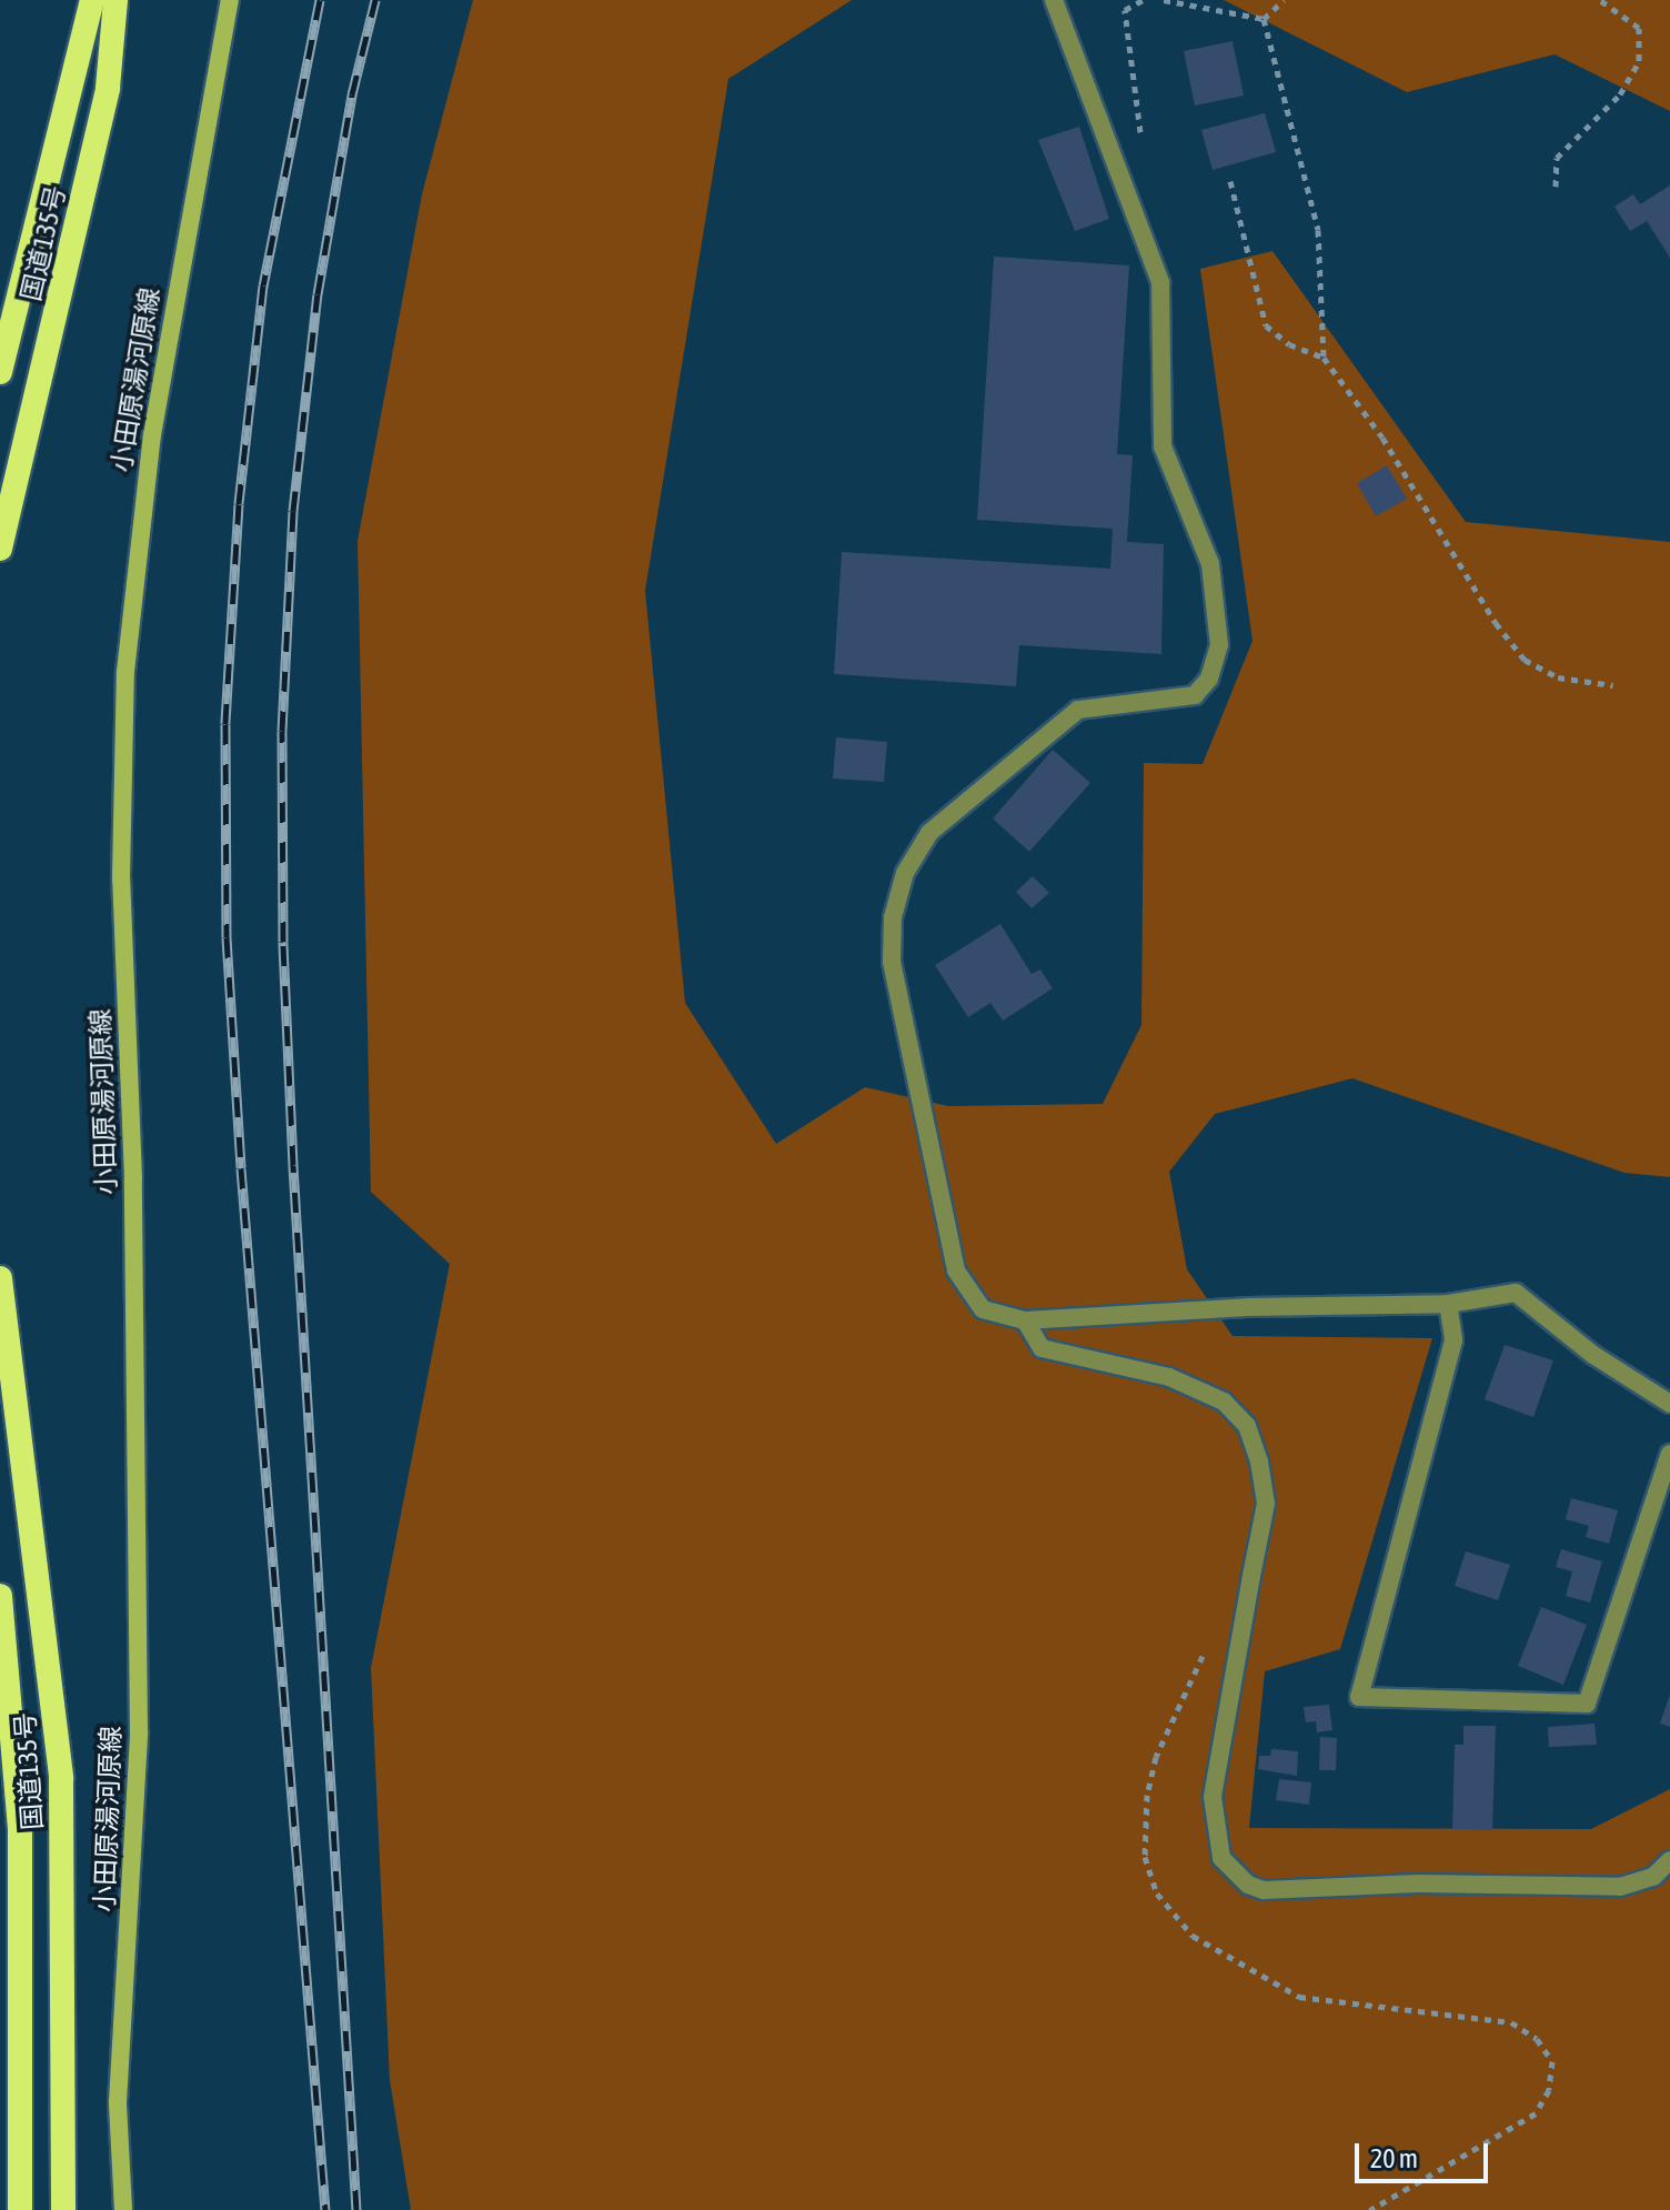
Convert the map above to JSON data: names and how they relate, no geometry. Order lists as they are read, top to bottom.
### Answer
{
  "streets": {
    "highway": ["国道135号"],
    "main road": ["小田原湯河原線"]
  },
  "scale_bar": "20 m"
}
